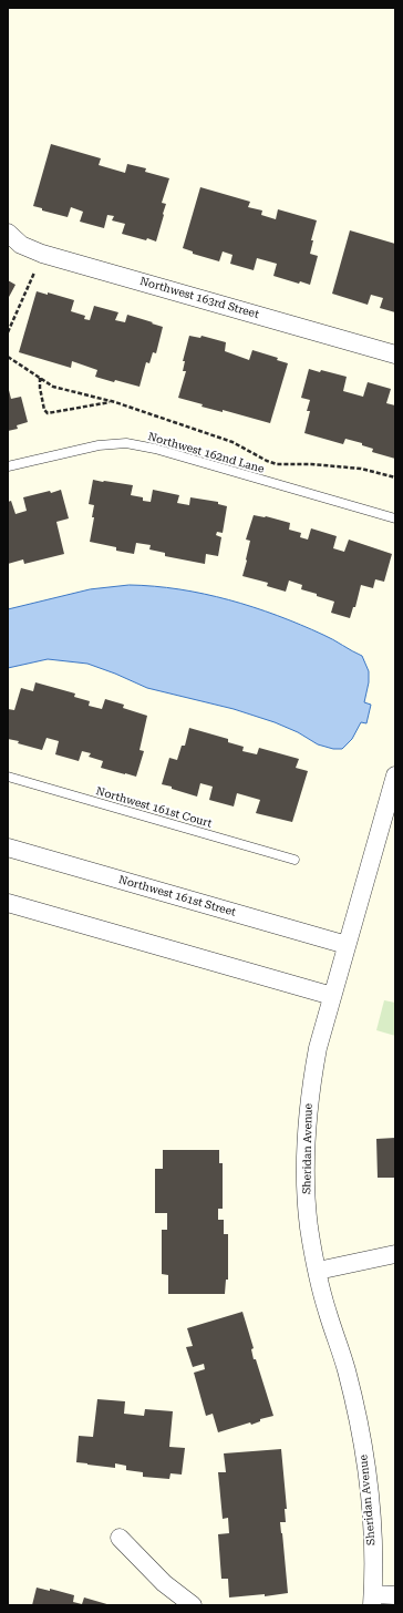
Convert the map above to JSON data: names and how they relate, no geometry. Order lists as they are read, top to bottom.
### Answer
{
  "streets": {
    "street": ["Northwest 163rd Street", "Northwest 161st Street", "Sheridan Avenue"],
    "lane": ["Northwest 162nd Lane", "Northwest 161st Court"]
  },
  "crossings": [
    ["Northwest 161st Street", "Sheridan Avenue"]
  ]
}
